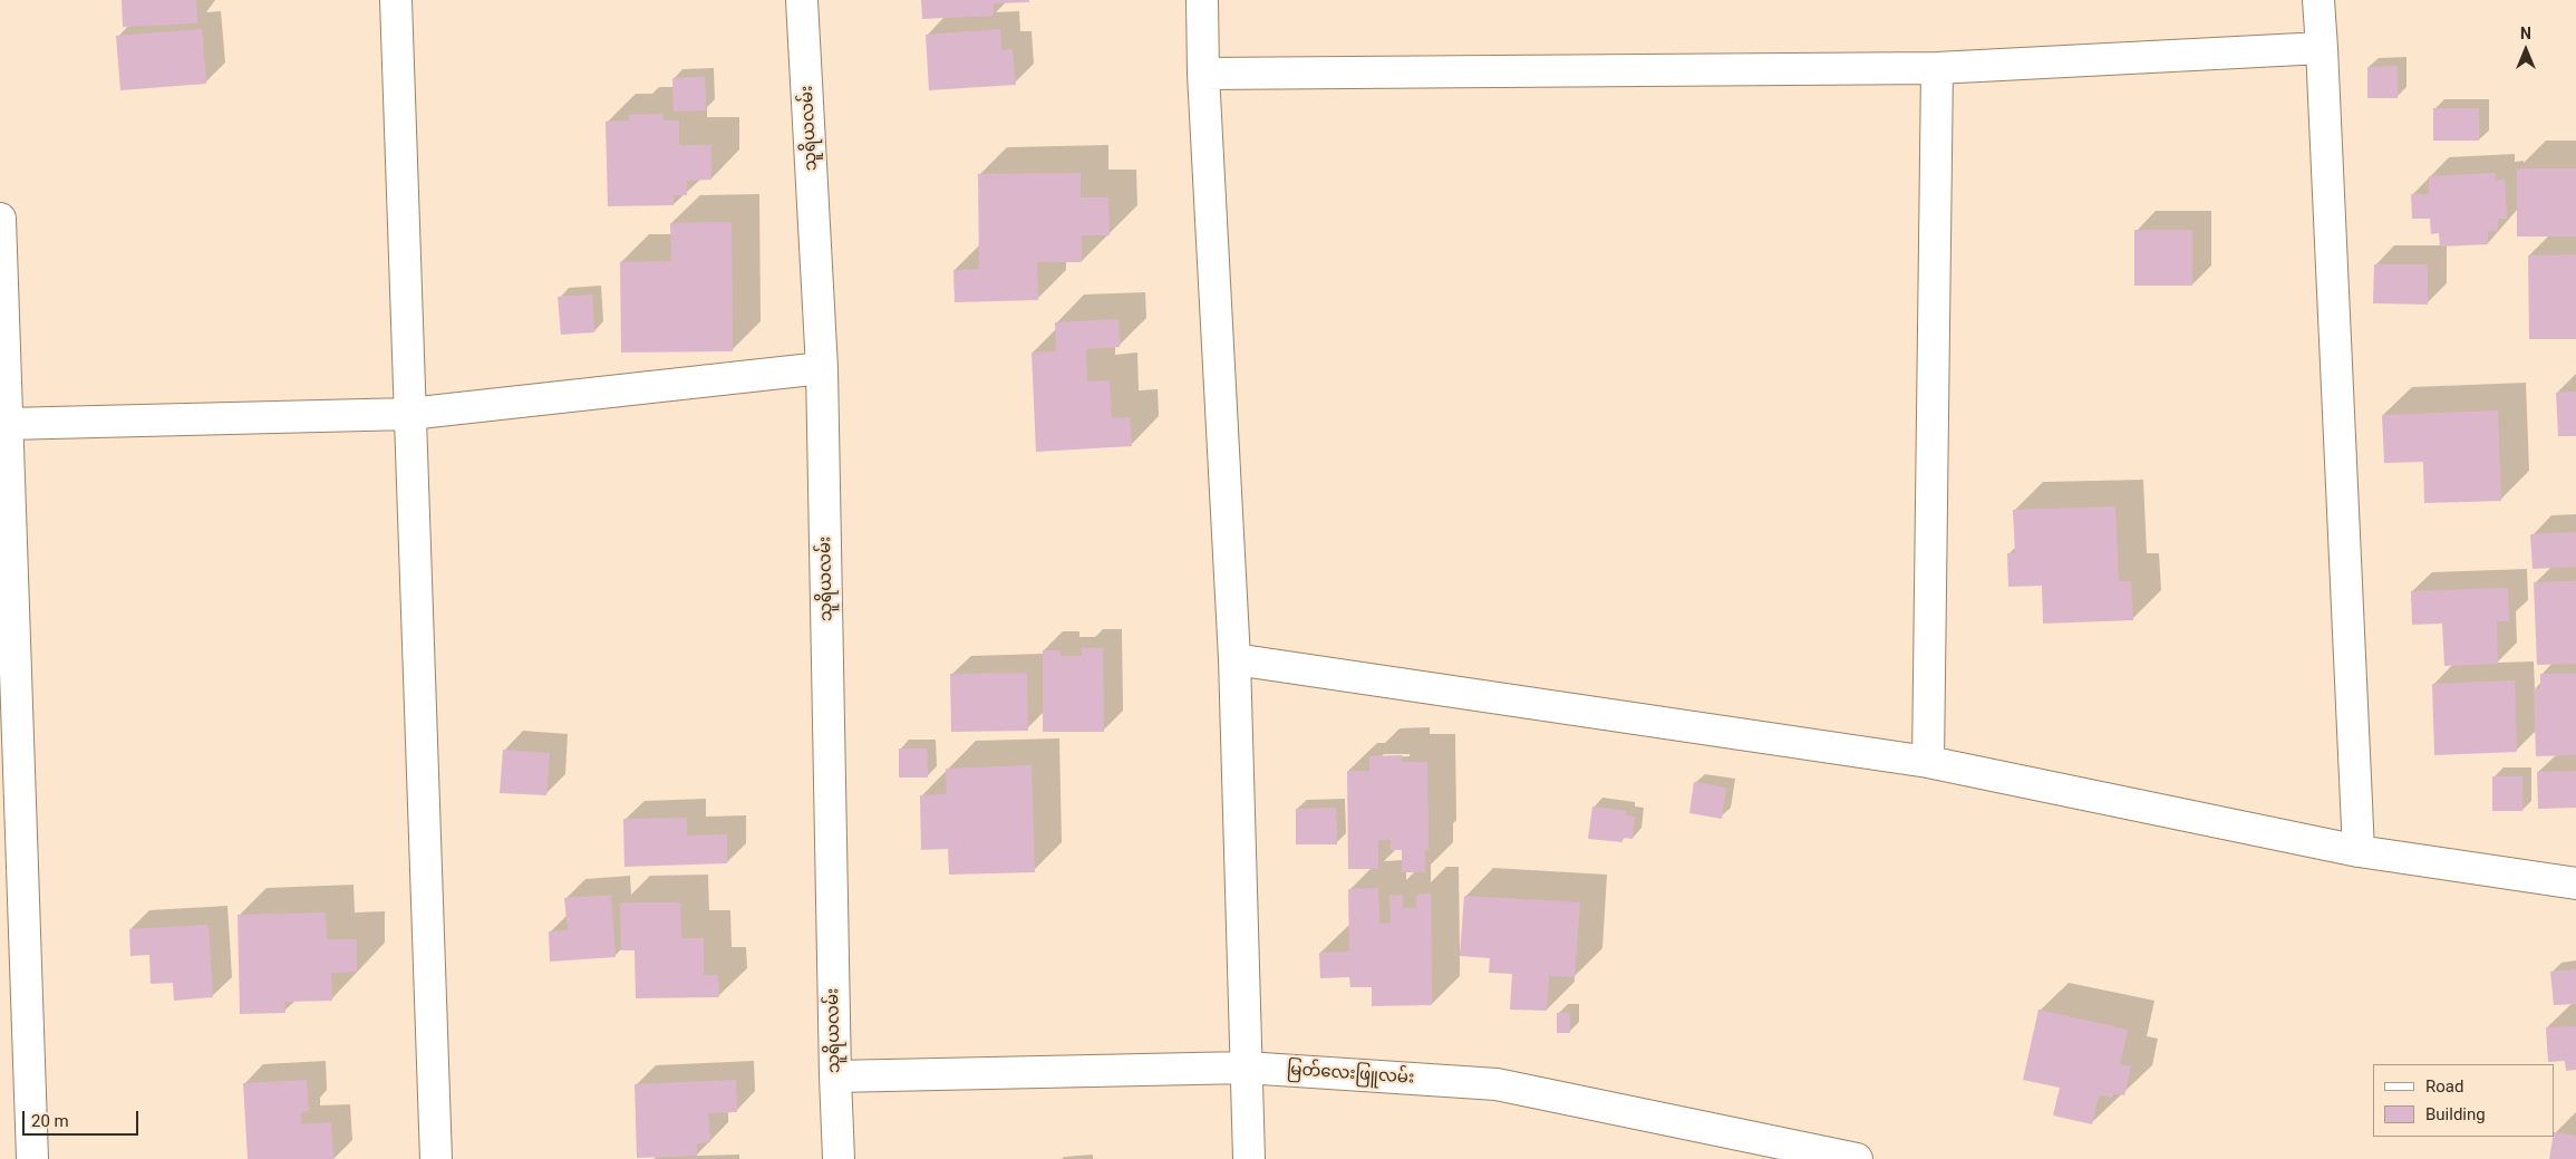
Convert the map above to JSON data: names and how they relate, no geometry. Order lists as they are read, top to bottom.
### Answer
{
  "streets": {
    "street": ["သူရိယလမ်း", "မြတ်လေးဖြူလမ်း"]
  },
  "crossings": [
    ["သူရိယလမ်း", "မြတ်လေးဖြူလမ်း"]
  ],
  "legend": ["Road", "Building"],
  "scale_bar": "20 m",
  "north": "top"
}
